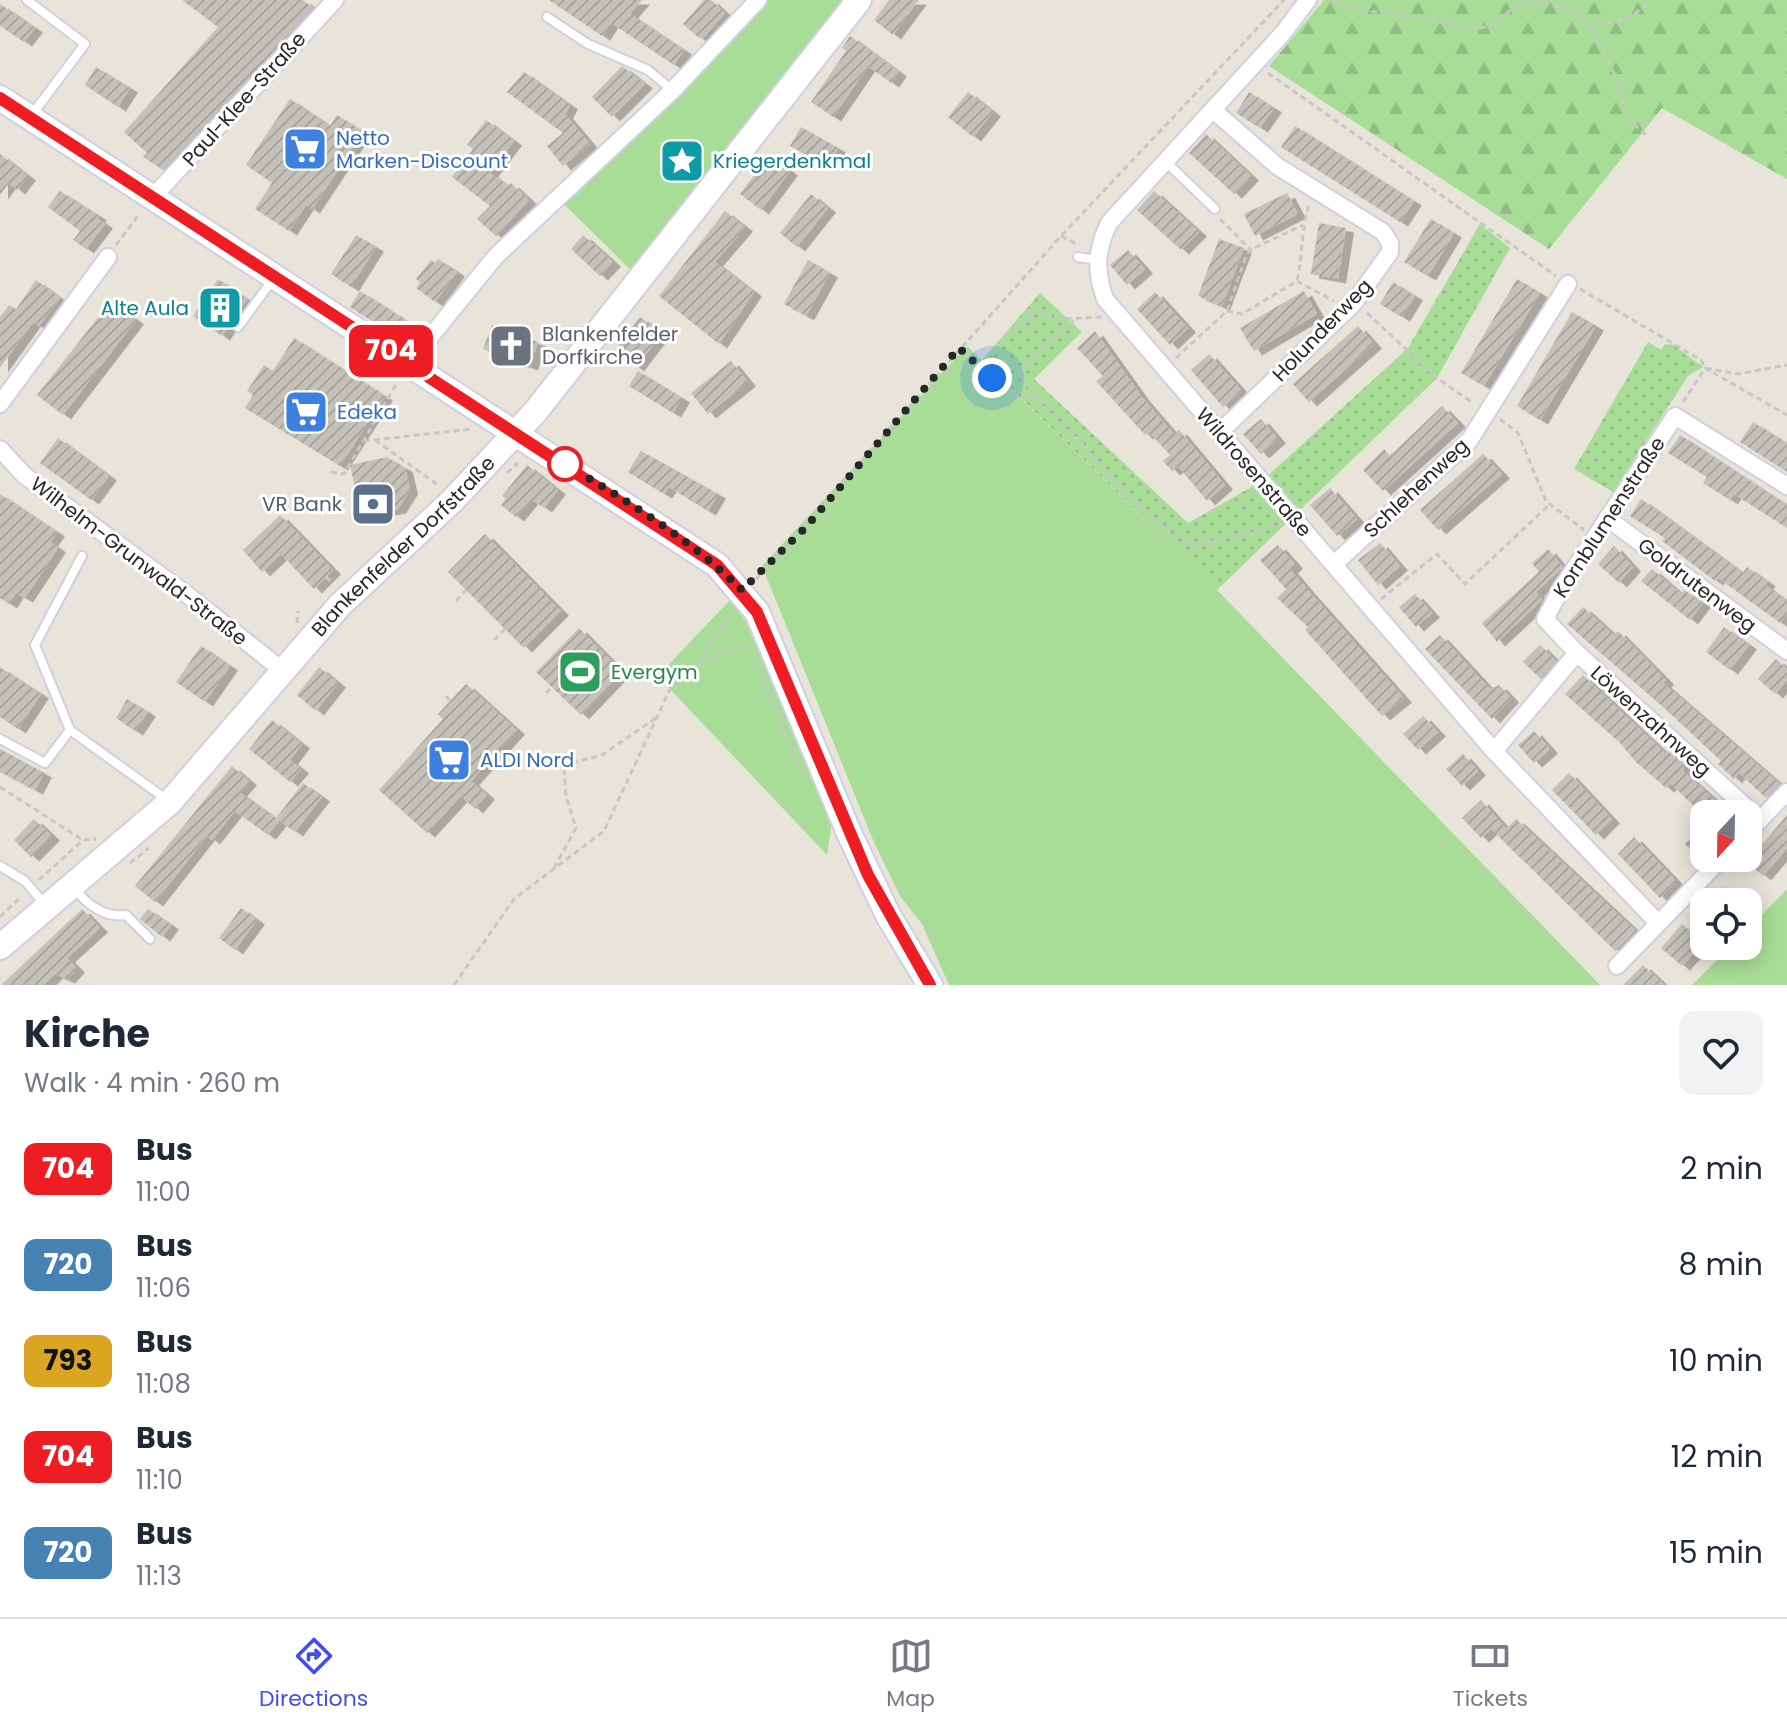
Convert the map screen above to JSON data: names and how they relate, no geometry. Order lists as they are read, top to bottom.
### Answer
{
  "streets": {
    "main road": ["Blankenfelder Dorfstraße"],
    "street": [
      "Paul-Klee-Straße",
      "Holunderweg",
      "Wildrosenstraße",
      "Schlehenweg",
      "Kornblumenstraße",
      "Wilhelm-Grunwald-Straße",
      "Goldrutenweg",
      "Löwenzahnweg"
    ]
  },
  "crossings": [
    ["Holunderweg", "Wildrosenstraße"],
    ["Wildrosenstraße", "Schlehenweg"],
    ["Kornblumenstraße", "Goldrutenweg"],
    ["Kornblumenstraße", "Löwenzahnweg"],
    ["Blankenfelder Dorfstraße", "Wilhelm-Grunwald-Straße"]
  ],
  "places": {
    "supermarket": ["Netto Marken-Discount", "Edeka", "ALDI Nord"],
    "place": ["Kriegerdenkmal"],
    "building": ["Alte Aula"],
    "church": ["Blankenfelder Dorfkirche"],
    "bank": ["VR Bank"],
    "sports": ["Evergym"]
  },
  "lines": ["bus line 704"],
  "north": "bottom",
  "page": {
    "on_map": "704",
    "heading": ["Kirche", "Walk · 4 min · 260 m"],
    "list": [
      {
        "mark": "704",
        "name": "Bus",
        "note": "11:00",
        "value": "2 min"
      },
      {
        "mark": "720",
        "name": "Bus",
        "note": "11:06",
        "value": "8 min"
      },
      {
        "mark": "793",
        "name": "Bus",
        "note": "11:08",
        "value": "10 min"
      },
      {
        "mark": "704",
        "name": "Bus",
        "note": "11:10",
        "value": "12 min"
      },
      {
        "mark": "720",
        "name": "Bus",
        "note": "11:13",
        "value": "15 min"
      }
    ],
    "tabs": ["Directions", "Map", "Tickets"]
  }
}
